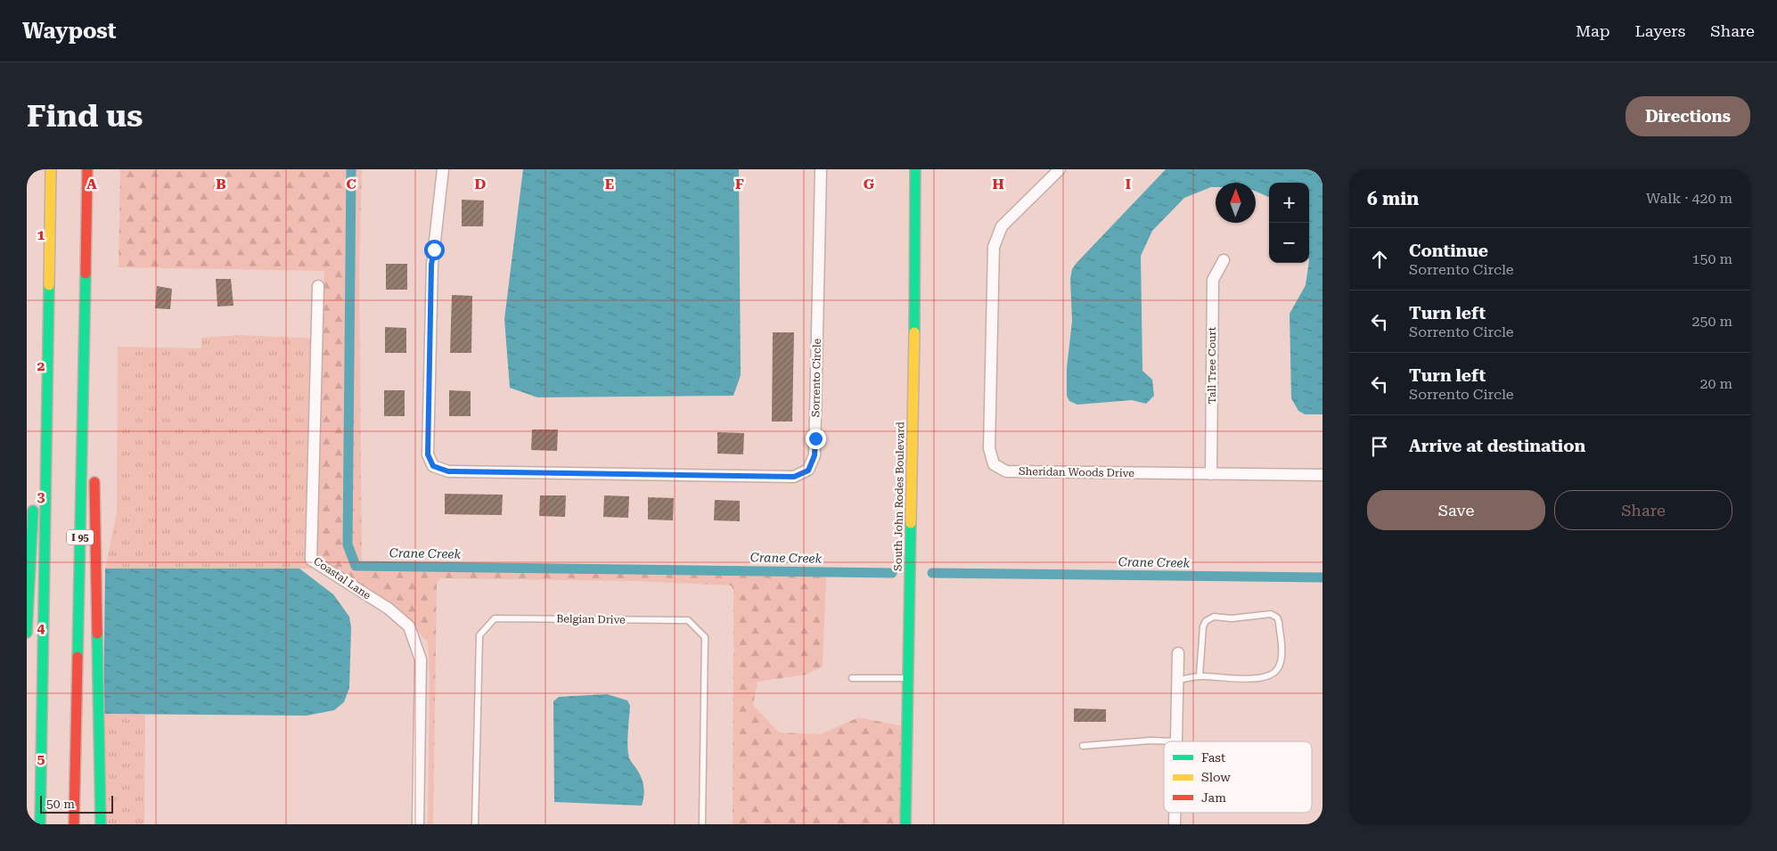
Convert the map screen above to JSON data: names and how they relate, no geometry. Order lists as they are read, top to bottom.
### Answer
{
  "streets": {
    "main road": ["South John Rodes Boulevard", "I 95"],
    "street": [
      "Tall Tree Court",
      "Sorrento Circle",
      "Sheridan Woods Drive",
      "Coastal Lane"
    ],
    "lane": ["Belgian Drive"]
  },
  "crossings": [
    ["Tall Tree Court", "Sheridan Woods Drive"]
  ],
  "water": ["Crane Creek"],
  "legend": ["Fast", "Slow", "Jam"],
  "scale_bar": "50 m",
  "north": "top",
  "page": {
    "header": "Waypost",
    "nav": ["Map", "Layers", "Share"],
    "buttons": [
      "Directions",
      ["Save", "Share"]
    ],
    "title": "Find us",
    "heading": ["6 min", "Walk · 420 m"],
    "map_buttons": ["+", "−"],
    "list": [
      ["Continue", "Sorrento Circle", "150 m"],
      ["Turn left", "Sorrento Circle", "250 m"],
      ["Turn left", "Sorrento Circle", "20 m"],
      "Arrive at destination"
    ],
    "scale": "50 m"
  },
  "grid": {
    "columns": [
      "A",
      "B",
      "C",
      "D",
      "E",
      "F",
      "G",
      "H",
      "I"
    ],
    "rows": [
      "1",
      "2",
      "3",
      "4",
      "5"
    ]
  }
}
